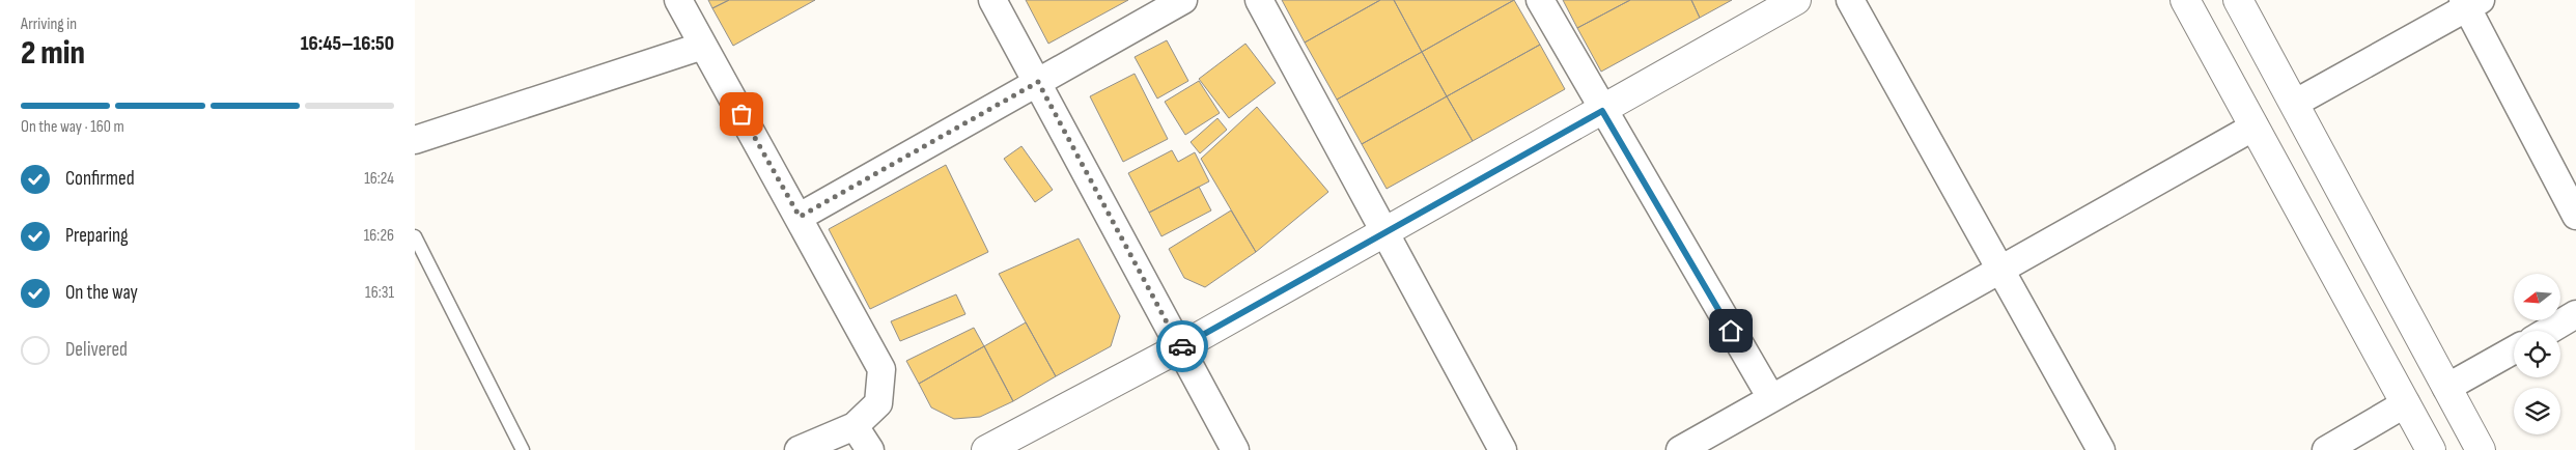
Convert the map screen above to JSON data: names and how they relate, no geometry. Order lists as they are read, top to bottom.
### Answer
{
  "north": "left",
  "page": {
    "heading": ["2 min", "Arriving in", "16:45–16:50"],
    "bar": "On the way · 160 m",
    "list": [
      ["Confirmed", "16:24"],
      ["Preparing", "16:26"],
      ["On the way", "16:31"],
      "Delivered"
    ]
  }
}
